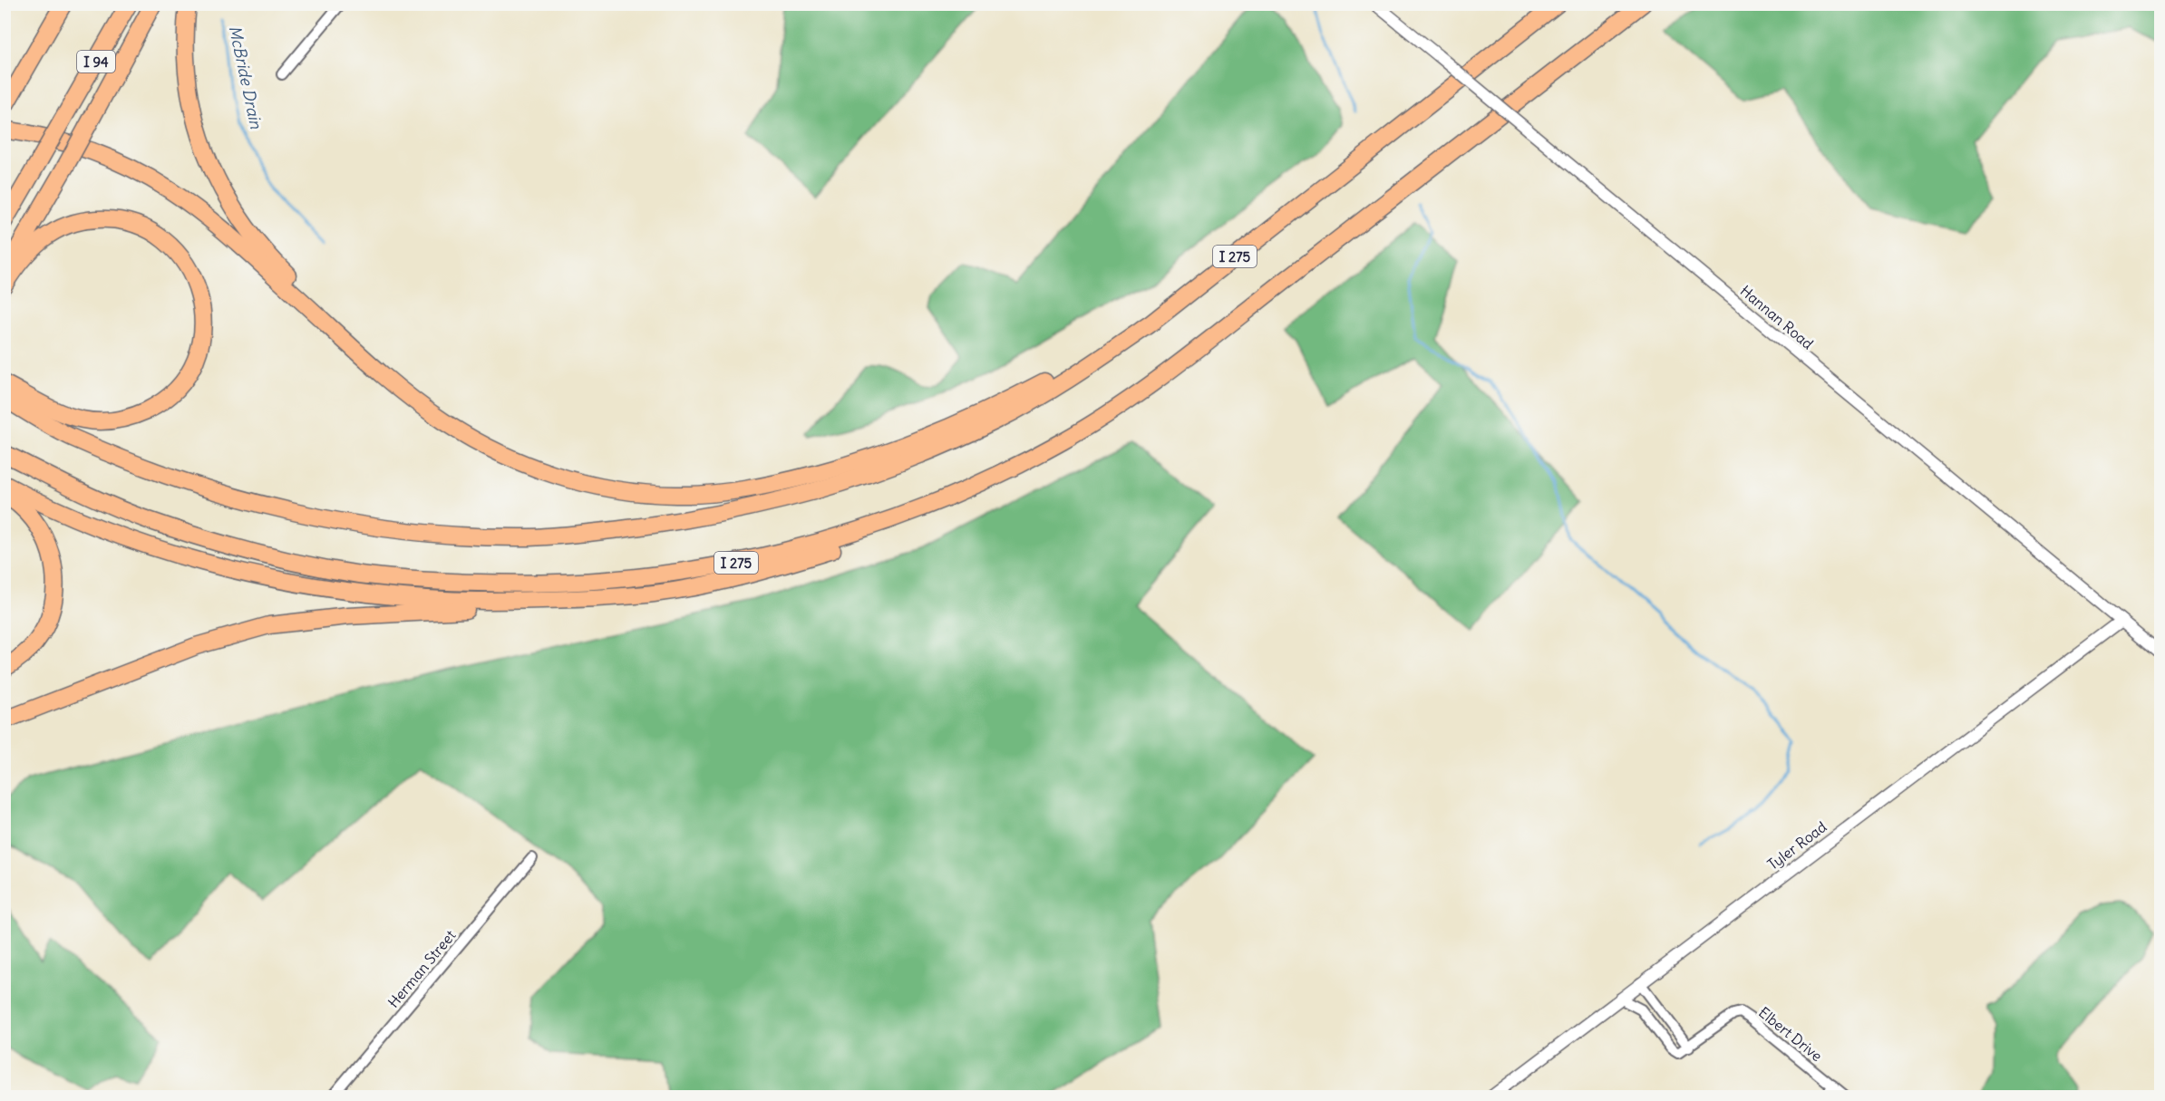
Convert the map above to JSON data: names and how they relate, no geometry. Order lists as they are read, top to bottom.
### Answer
{
  "streets": {
    "highway": ["I 94", "I 275"],
    "street": [
      "Hannan Road",
      "Tyler Road",
      "Herman Street",
      "Elbert Drive"
    ]
  },
  "crossings": [
    ["Hannan Road", "Tyler Road"]
  ],
  "water": ["McBride Drain"]
}
